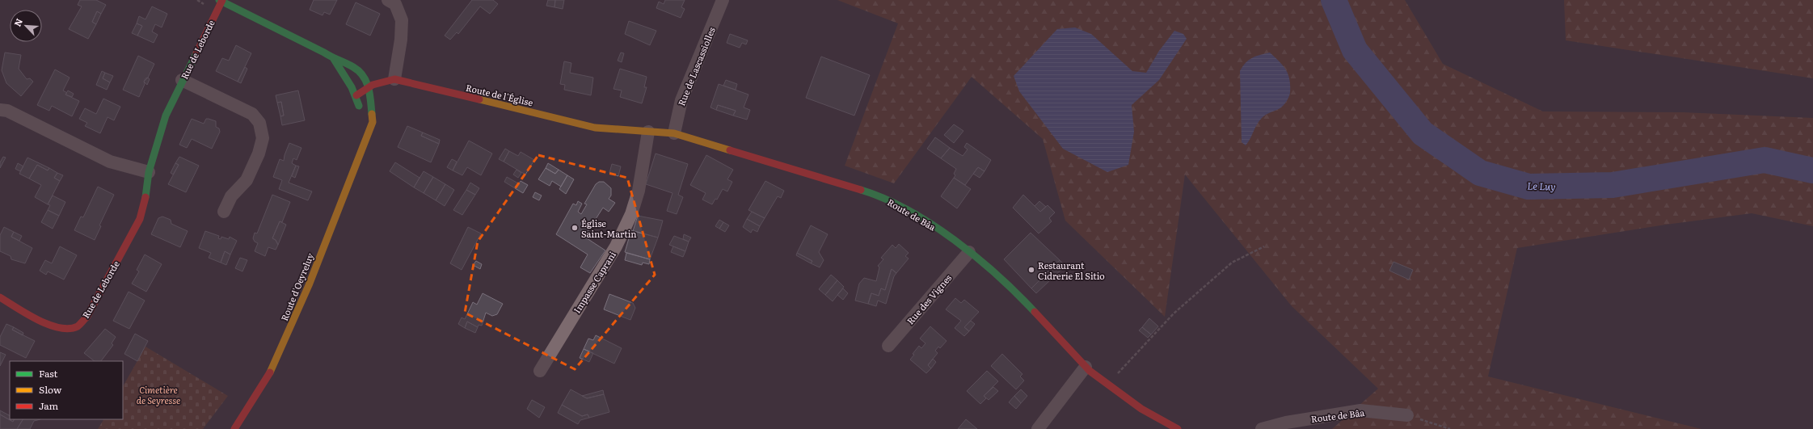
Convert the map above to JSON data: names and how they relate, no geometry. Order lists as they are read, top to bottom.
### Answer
{
  "streets": {
    "street": [
      "Rue de Leborde",
      "Rue de Lascassiolles",
      "Route de l'Église",
      "Route de Bâa",
      "Impasse Caprani",
      "Route d'Oeyreluy",
      "Rue des Vignes"
    ]
  },
  "crossings": [
    ["Rue de Lascassiolles", "Route de l'Église"],
    ["Rue de Lascassiolles", "Route de Bâa"],
    ["Route de l'Église", "Route de Bâa"],
    ["Route de l'Église", "Impasse Caprani"],
    ["Route de l'Église", "Route d'Oeyreluy"],
    ["Route de Bâa", "Rue des Vignes"]
  ],
  "water": ["Le Luy"],
  "parks": ["Cimetière de Seyresse"],
  "places": ["Église Saint-Martin", "Restaurant Cidrerie El Sitio"],
  "legend": ["Fast", "Slow", "Jam"],
  "north": "top left"
}
